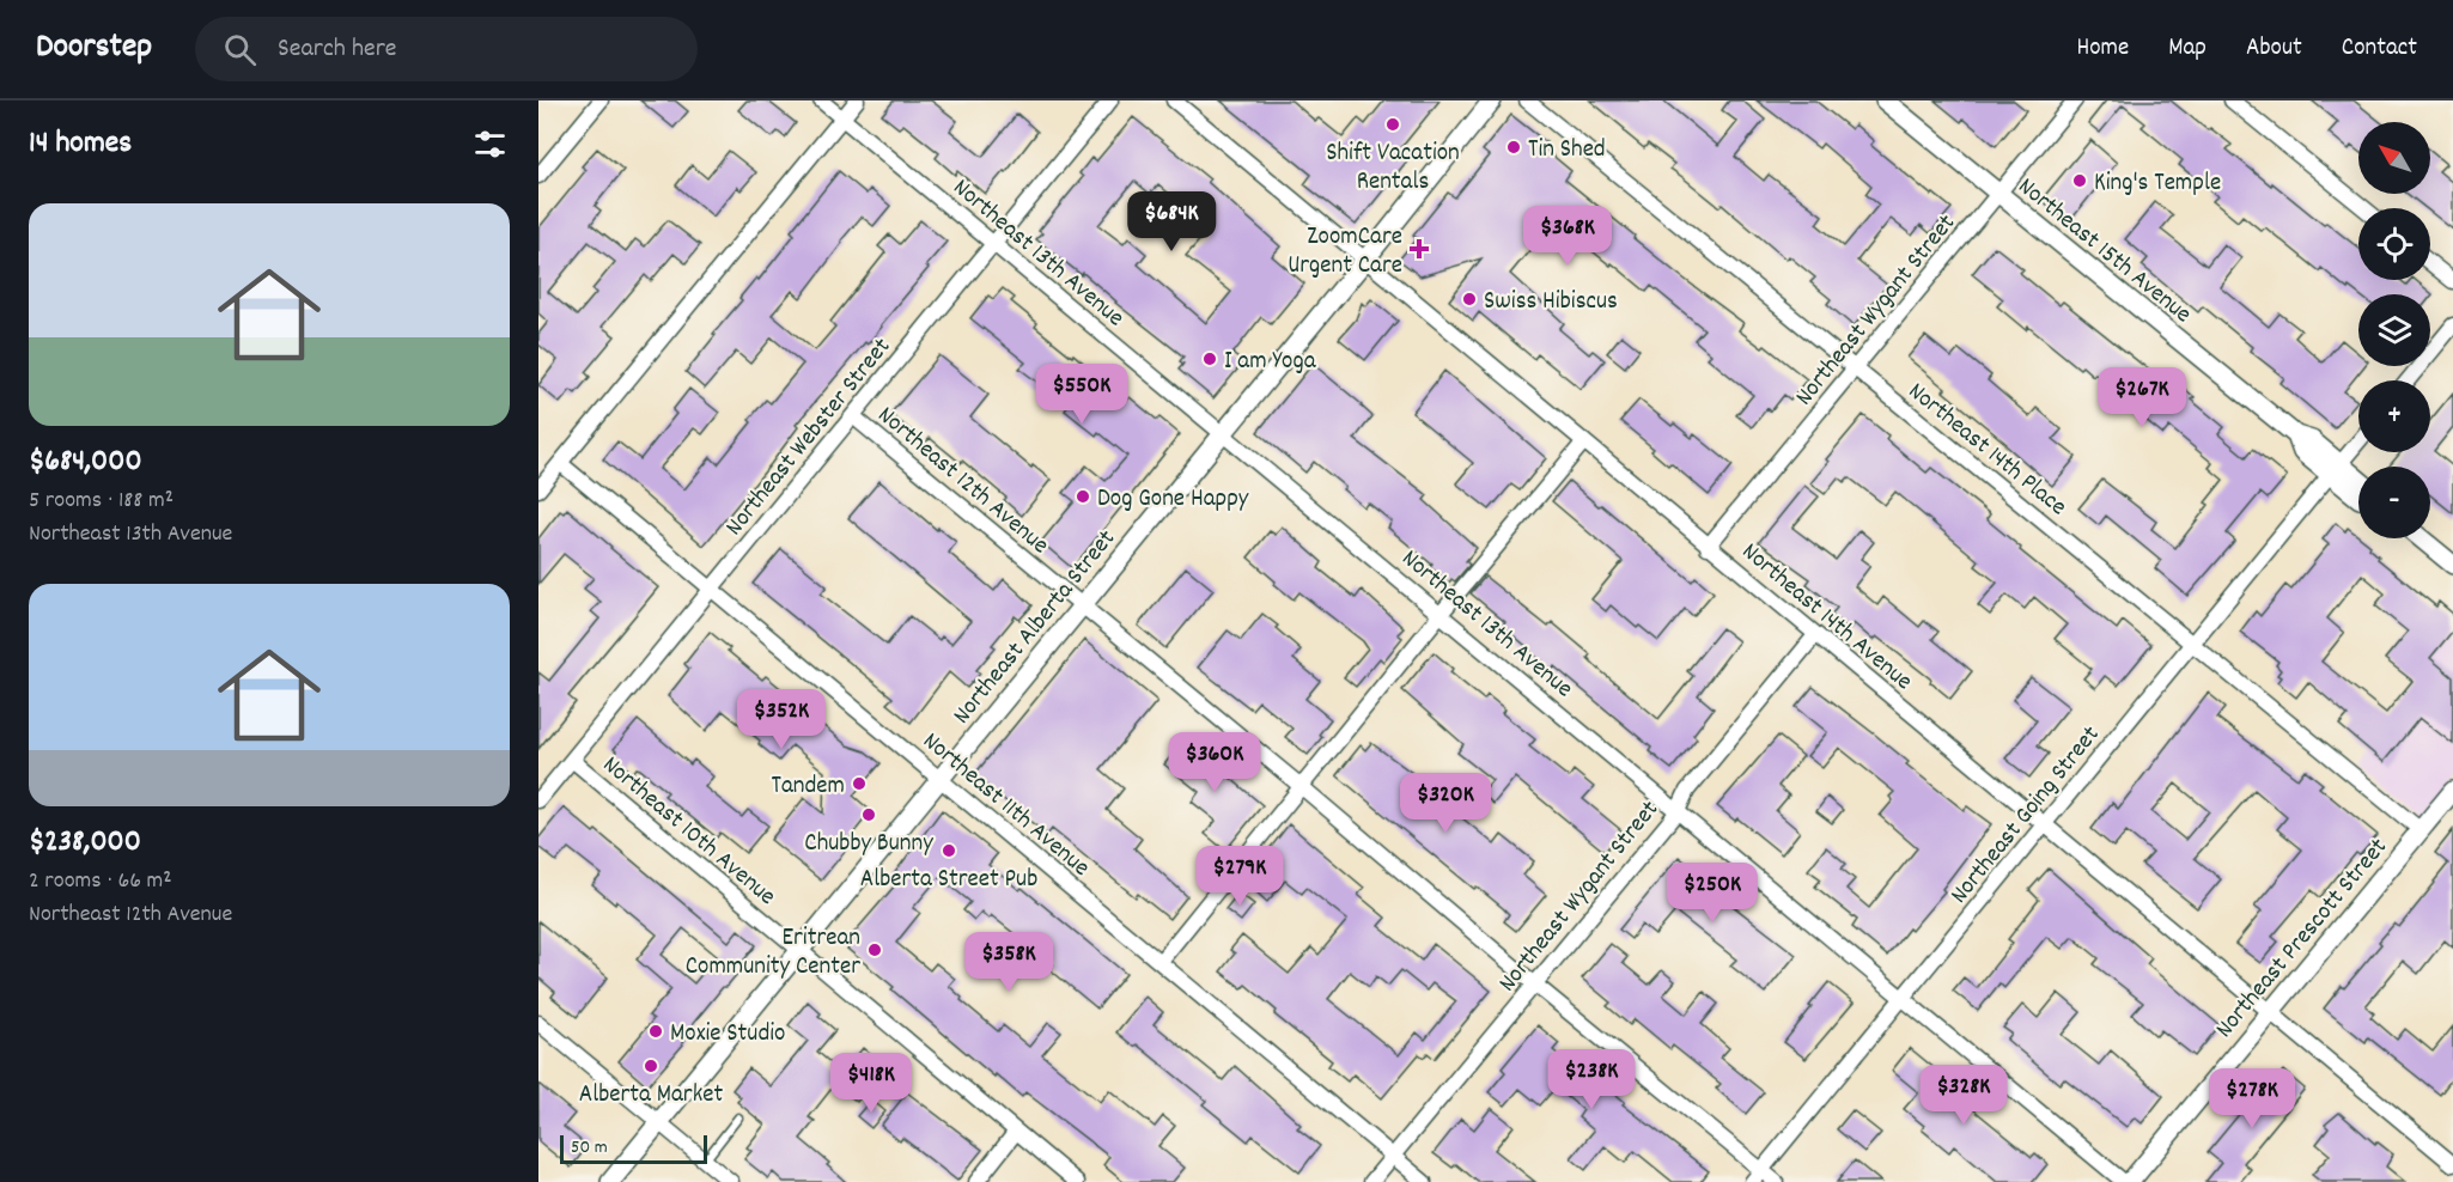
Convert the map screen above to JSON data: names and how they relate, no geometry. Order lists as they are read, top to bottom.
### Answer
{
  "streets": {
    "street": [
      "Northeast 15th Avenue",
      "Northeast 13th Avenue",
      "Northeast Wygant Street",
      "Northeast Webster Street",
      "Northeast 14th Place",
      "Northeast 12th Avenue",
      "Northeast 14th Avenue",
      "Northeast Alberta Street",
      "Northeast 11th Avenue",
      "Northeast Going Street",
      "Northeast 10th Avenue",
      "Northeast Prescott Street"
    ]
  },
  "crossings": [
    ["Northeast 15th Avenue", "Northeast Wygant Street"],
    ["Northeast 15th Avenue", "Northeast Going Street"],
    ["Northeast 13th Avenue", "Northeast Wygant Street"],
    ["Northeast 13th Avenue", "Northeast Webster Street"],
    ["Northeast 13th Avenue", "Northeast Alberta Street"],
    ["Northeast 13th Avenue", "Northeast Going Street"],
    ["Northeast Wygant Street", "Northeast 14th Place"],
    ["Northeast Wygant Street", "Northeast 12th Avenue"],
    ["Northeast Wygant Street", "Northeast 14th Avenue"],
    ["Northeast Wygant Street", "Northeast 11th Avenue"],
    ["Northeast Webster Street", "Northeast 12th Avenue"],
    ["Northeast Webster Street", "Northeast 11th Avenue"],
    ["Northeast Webster Street", "Northeast 10th Avenue"],
    ["Northeast 14th Place", "Northeast Going Street"],
    ["Northeast 14th Place", "Northeast Prescott Street"],
    ["Northeast 12th Avenue", "Northeast Alberta Street"],
    ["Northeast 12th Avenue", "Northeast Going Street"],
    ["Northeast 14th Avenue", "Northeast Alberta Street"],
    ["Northeast 14th Avenue", "Northeast Going Street"],
    ["Northeast 14th Avenue", "Northeast Prescott Street"],
    ["Northeast Alberta Street", "Northeast 11th Avenue"],
    ["Northeast Alberta Street", "Northeast 10th Avenue"]
  ],
  "places": {
    "other": [
      "Shift Vacation Rentals",
      "Tin Shed",
      "King's Temple",
      "Swiss Hibiscus",
      "I am Yoga",
      "Dog Gone Happy",
      "Tandem",
      "Chubby Bunny",
      "Alberta Street Pub",
      "Eritrean Community Center",
      "Moxie Studio",
      "Alberta Market"
    ],
    "health": ["ZoomCare Urgent Care"]
  },
  "scale_bar": "50 m",
  "north": "top left",
  "page": {
    "header": "Doorstep",
    "search": "Search here",
    "nav": [
      "Home",
      "Map",
      "About",
      "Contact"
    ],
    "heading": "14 homes",
    "map_buttons": ["+", "−"],
    "list": [
      {
        "name": "$684,000",
        "note": "5 rooms · 188 m² · Northeast 13th Avenue"
      },
      {
        "name": "$238,000",
        "note": "2 rooms · 66 m² · Northeast 12th Avenue"
      }
    ],
    "price": [
      "$684K",
      "$368K",
      "$550K",
      "$267K",
      "$352K",
      "$360K",
      "$320K",
      "$279K",
      "$250K",
      "$358K",
      "$238K",
      "$418K",
      "$328K",
      "$278K"
    ],
    "scale": "50 m"
  }
}
